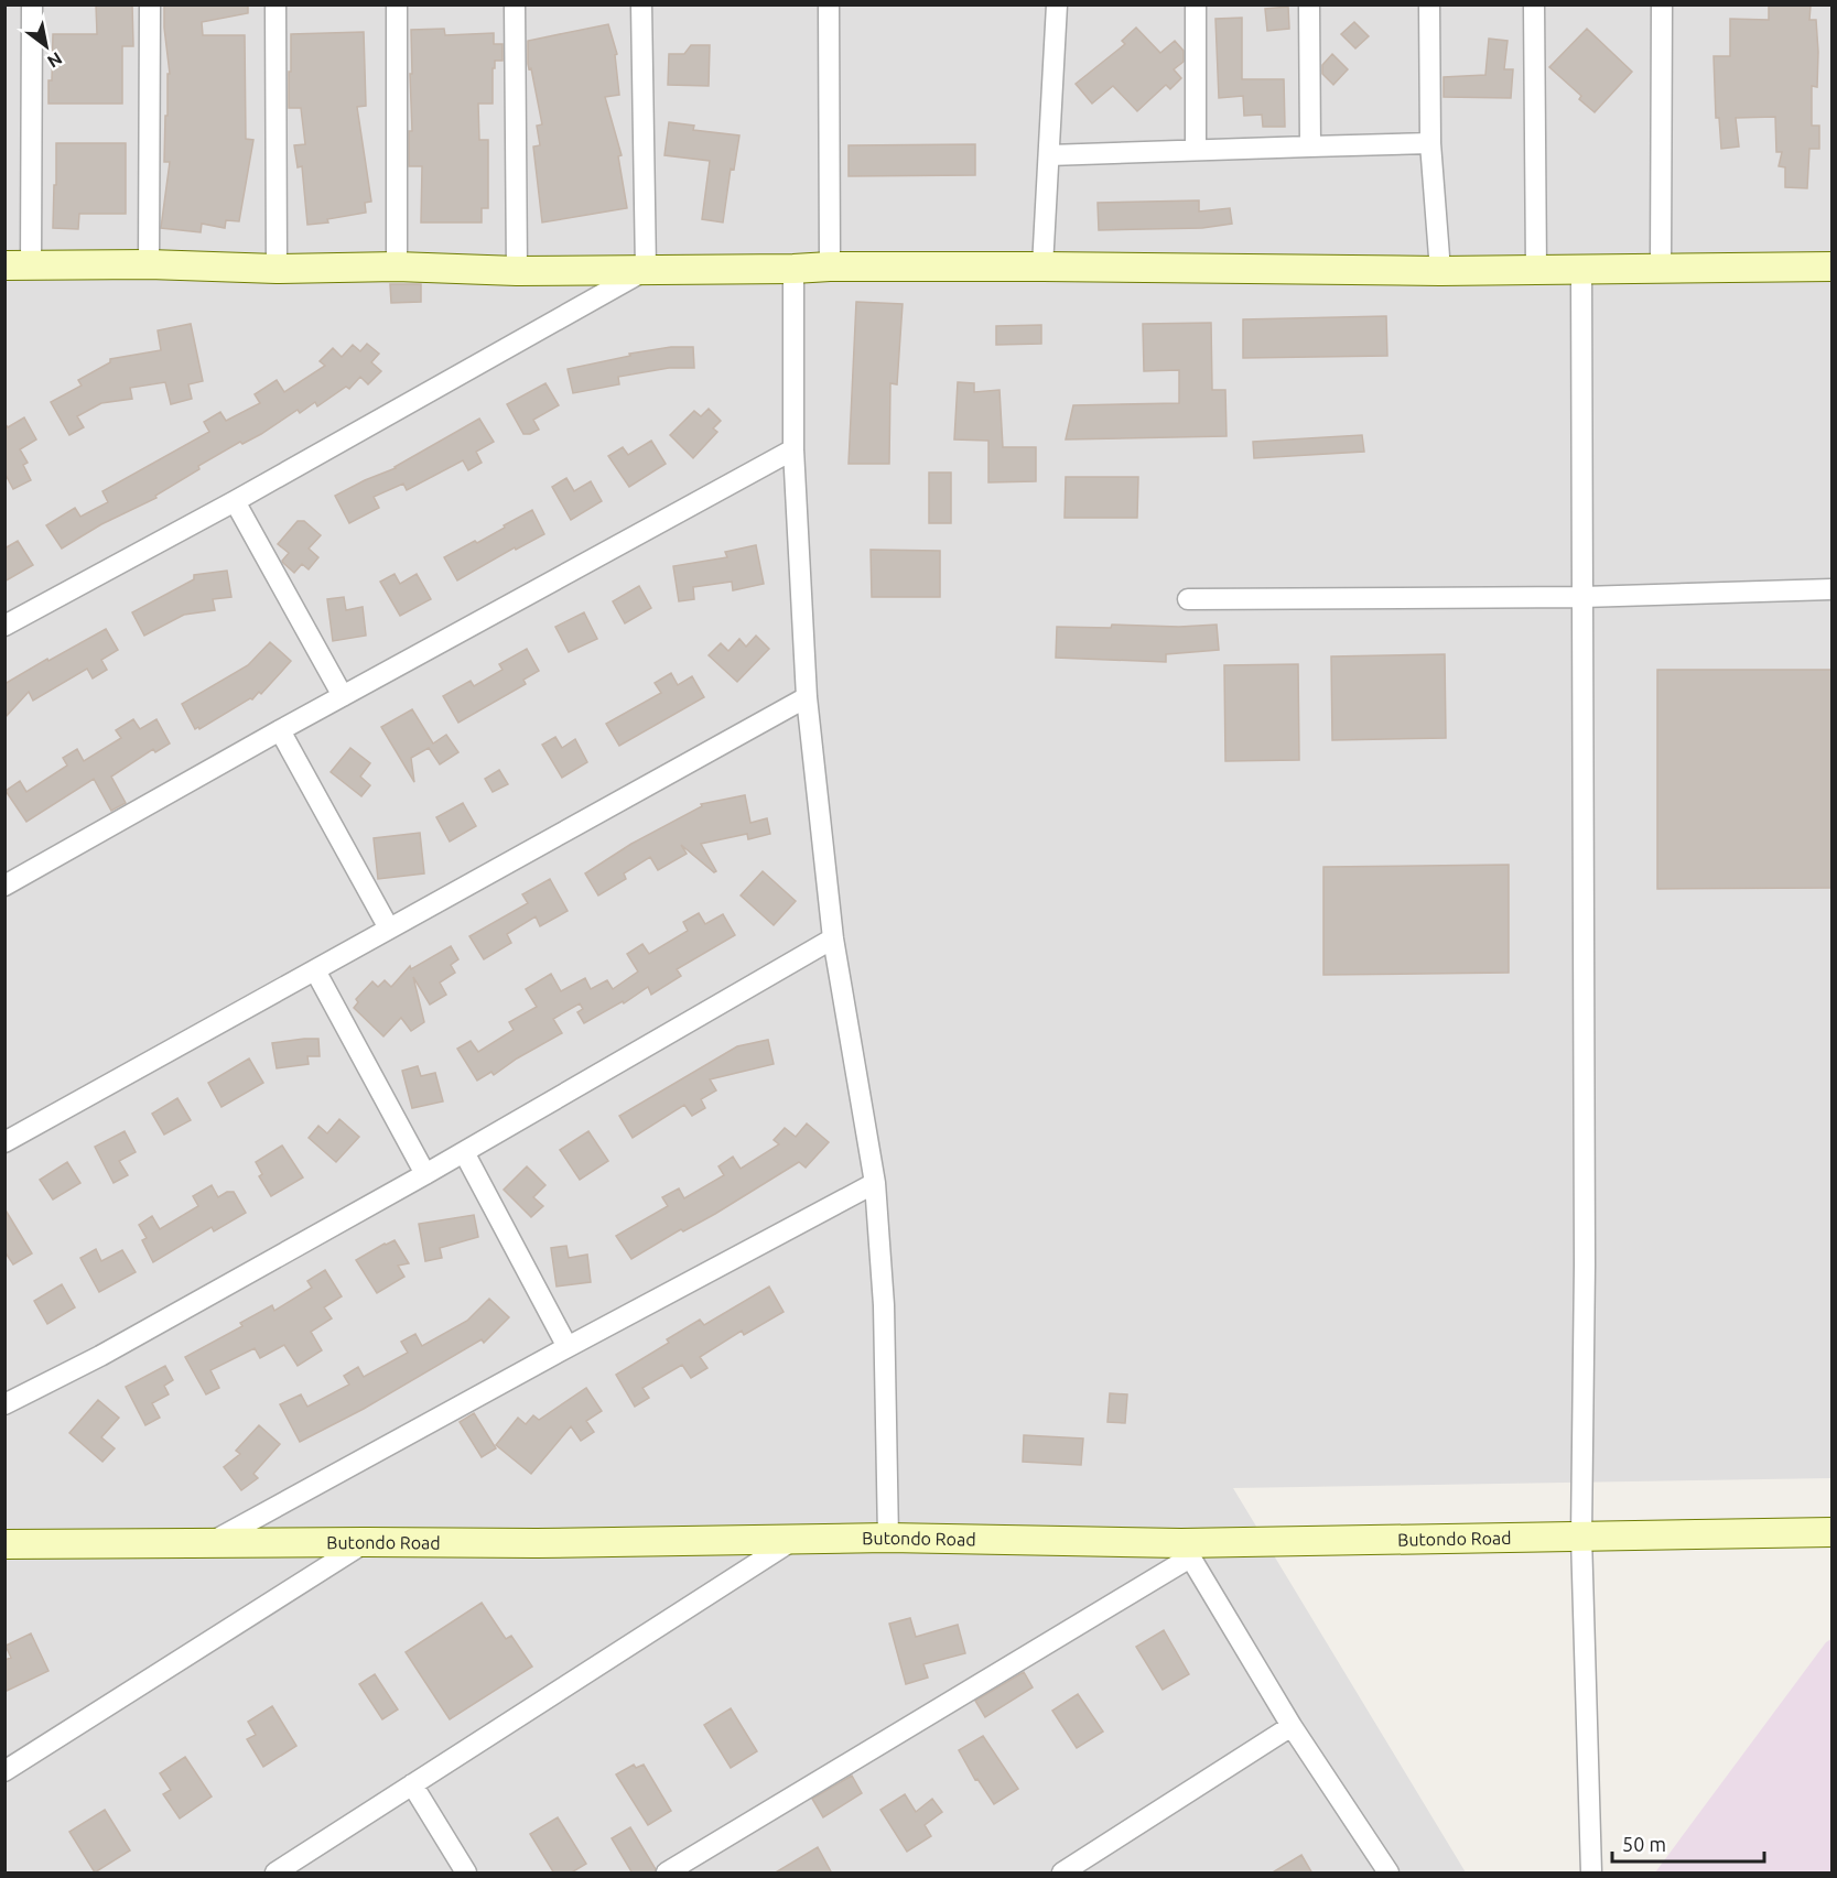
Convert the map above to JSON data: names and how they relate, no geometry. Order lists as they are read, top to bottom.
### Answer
{
  "streets": {
    "street": ["Butondo Road"]
  },
  "scale_bar": "50 m",
  "north": "bottom right"
}
